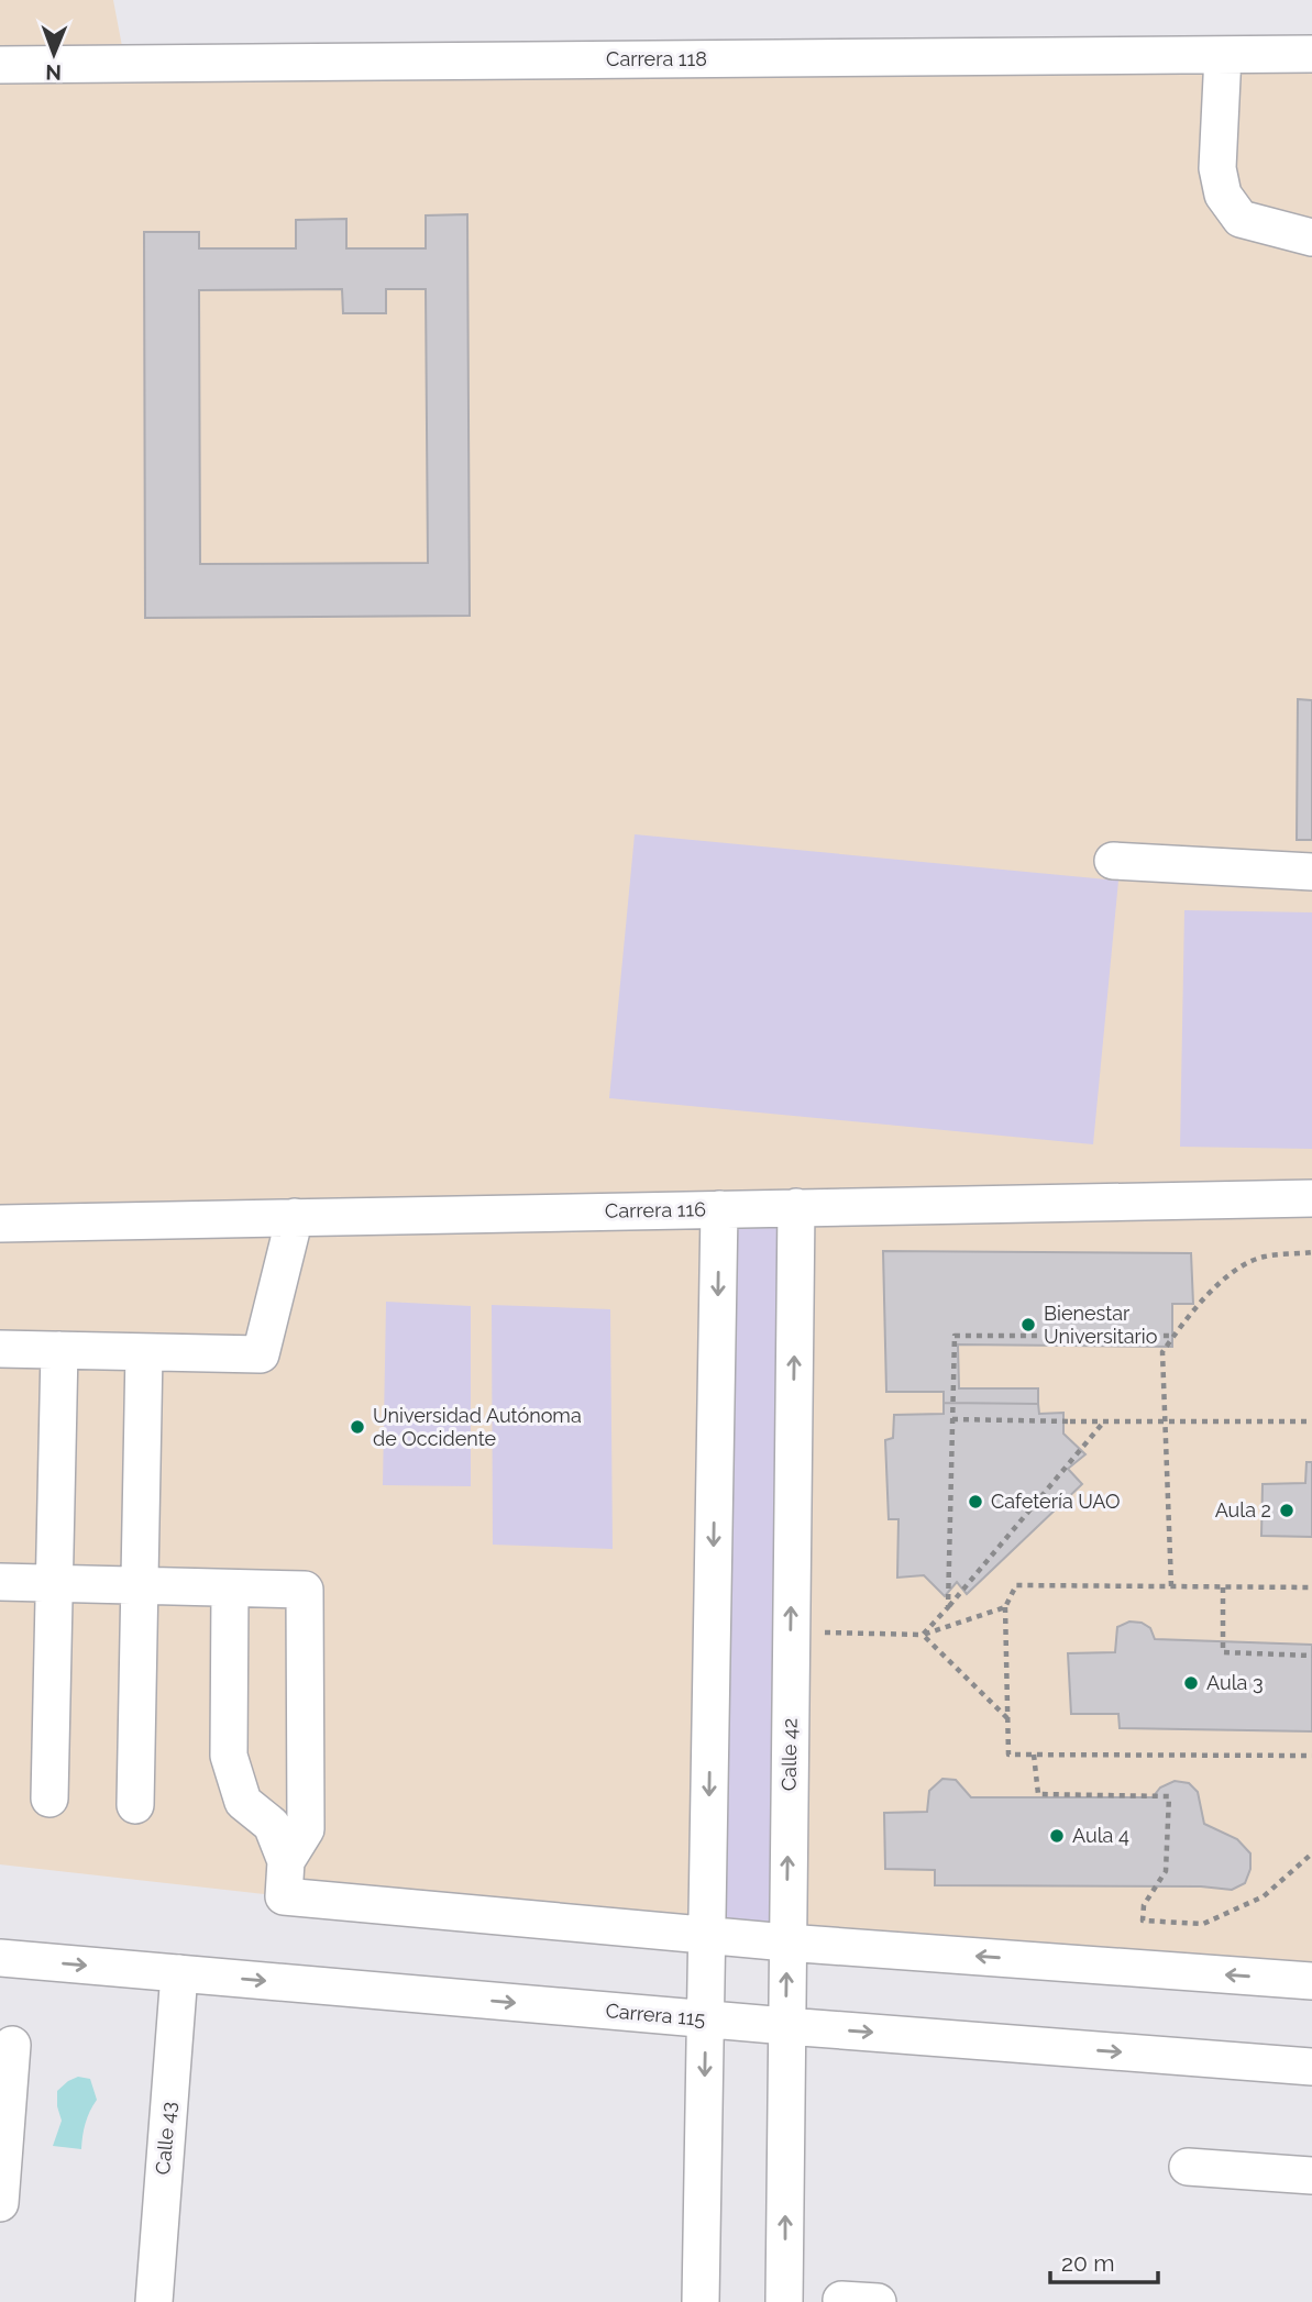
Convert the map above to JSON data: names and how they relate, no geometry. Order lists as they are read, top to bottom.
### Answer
{
  "streets": {
    "street": [
      "Carrera 118",
      "Carrera 116",
      "Calle 42",
      "Carrera 115",
      "Calle 43"
    ]
  },
  "crossings": [
    ["Carrera 116", "Calle 42"],
    ["Calle 42", "Carrera 115"],
    ["Carrera 115", "Calle 43"]
  ],
  "places": [
    "Bienestar Universitario",
    "Universidad Autónoma de Occidente",
    "Cafetería UAO",
    "Aula 2",
    "Aula 3",
    "Aula 4"
  ],
  "scale_bar": "20 m",
  "north": "bottom"
}
